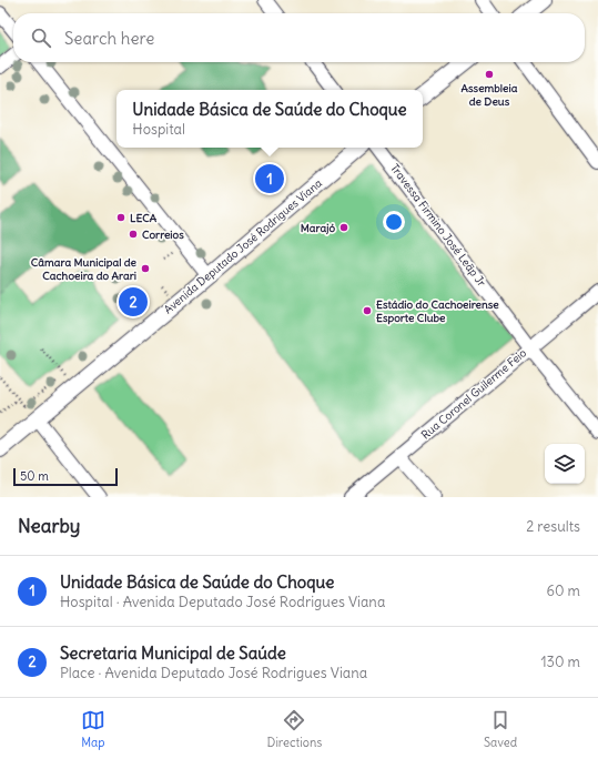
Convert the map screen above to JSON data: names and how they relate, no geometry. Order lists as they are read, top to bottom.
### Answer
{
  "streets": {
    "street": ["Travessa Firmino José Leãp Jr", "Avenida Deputado José Rodrigues Viana", "Rua Coronel Guilerme Feio"]
  },
  "crossings": [
    ["Travessa Firmino José Leãp Jr", "Rua Coronel Guilerme Feio"]
  ],
  "places": [
    "Assembleia de Deus",
    "LECA",
    "Marajó",
    "Correios",
    "Câmara Municipal de Cachoeira do Arari",
    "Estádio do Cachoeirense Esporte Clube"
  ],
  "scale_bar": "50 m",
  "page": {
    "search": "Search here",
    "popup": ["Unidade Básica de Saúde do Choque", "Hospital"],
    "pins": ["1", "2"],
    "scale": "50 m",
    "heading": ["Nearby", "2 results"],
    "list": [
      {
        "mark": "1",
        "name": "Unidade Básica de Saúde do Choque",
        "note": "Hospital · Avenida Deputado José Rodrigues Viana",
        "value": "60 m"
      },
      {
        "mark": "2",
        "name": "Secretaria Municipal de Saúde",
        "note": "Place · Avenida Deputado José Rodrigues Viana",
        "value": "130 m"
      }
    ],
    "nav": ["Map", "Directions", "Saved"]
  }
}
